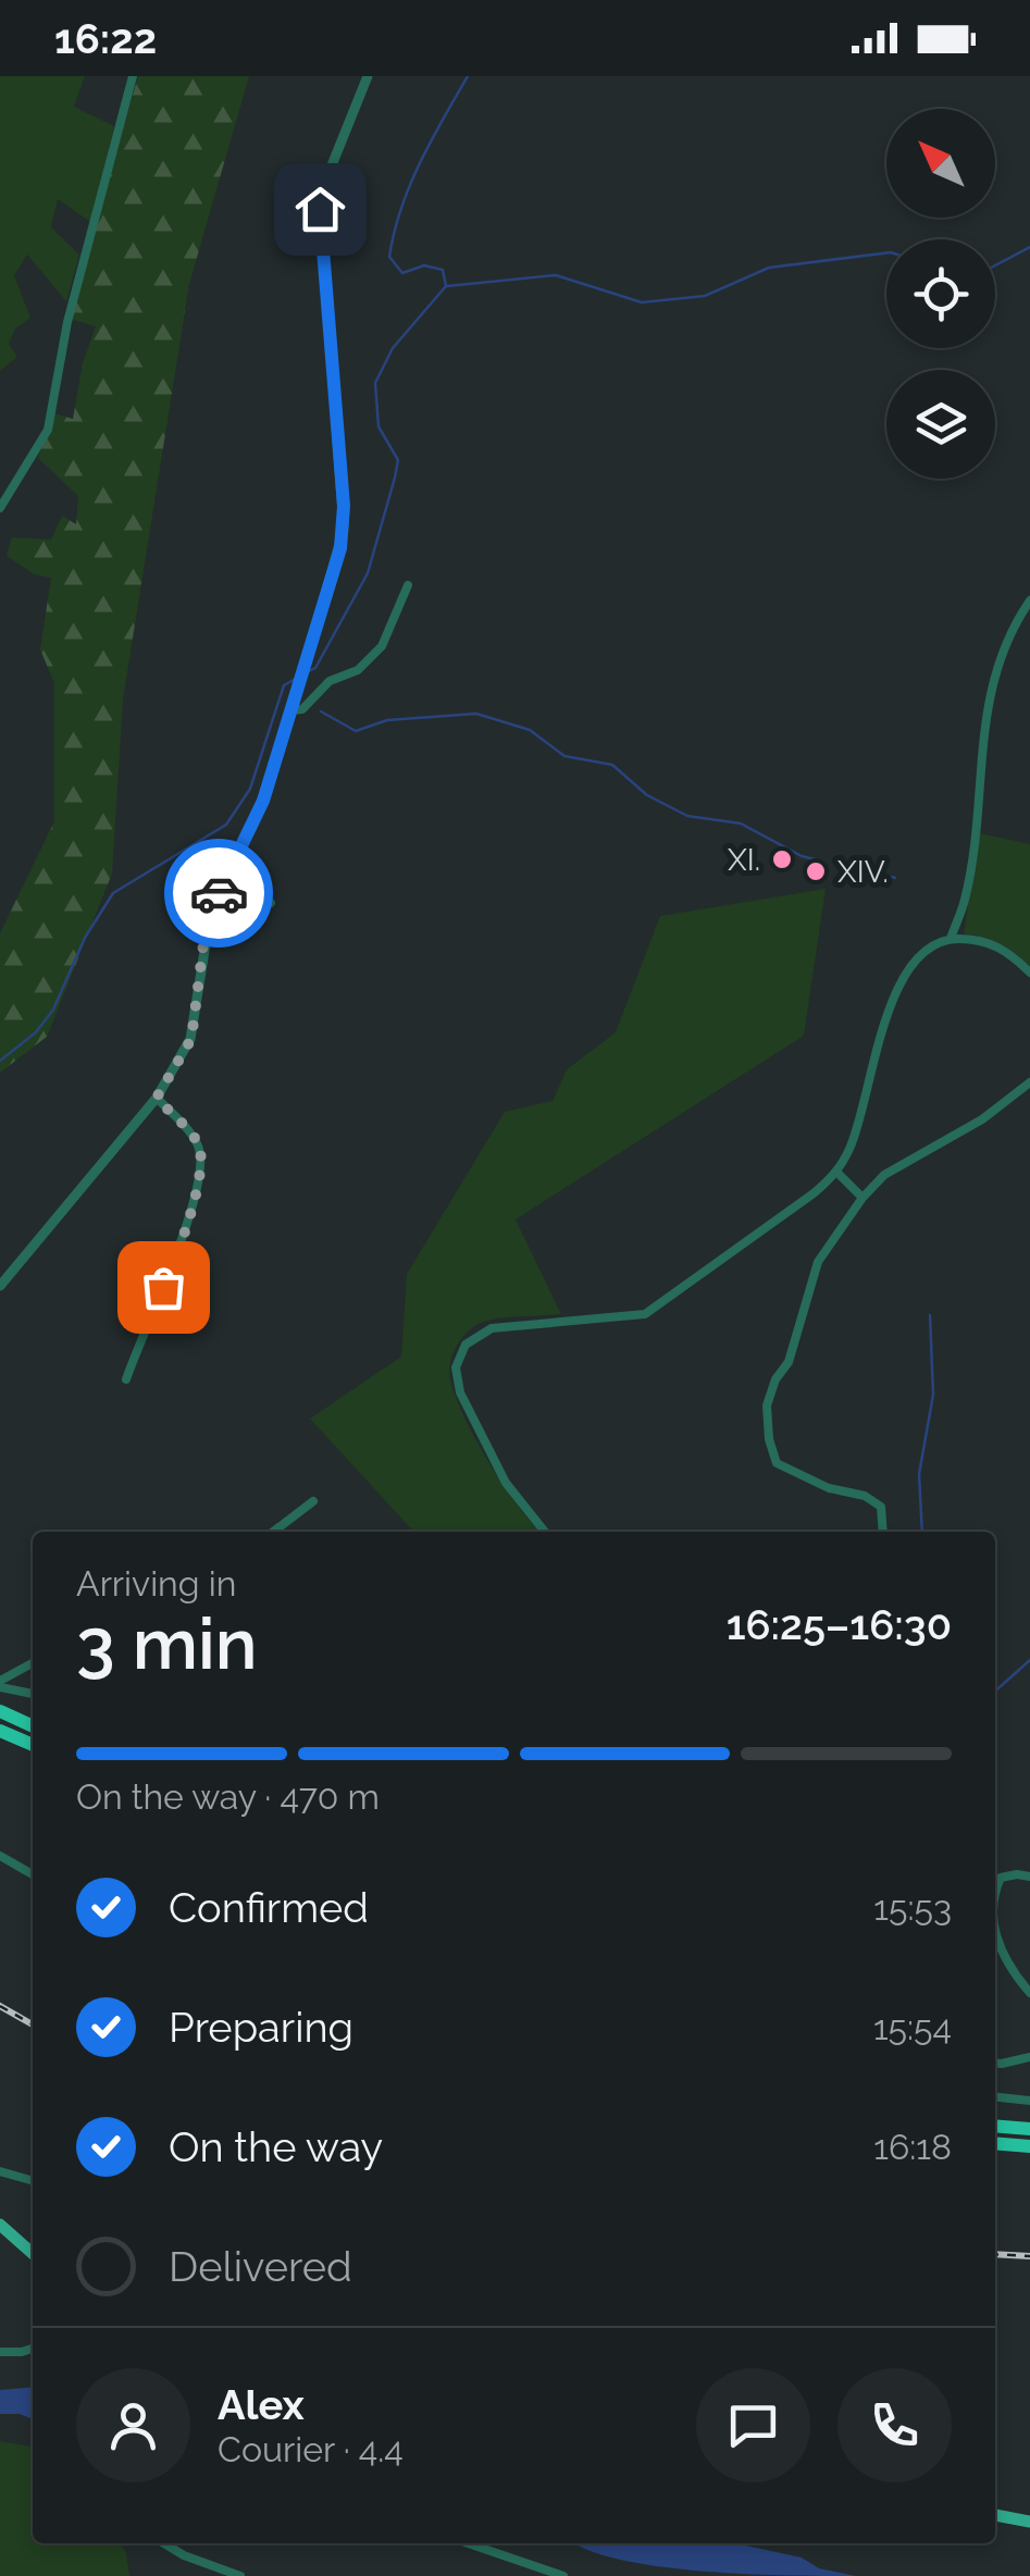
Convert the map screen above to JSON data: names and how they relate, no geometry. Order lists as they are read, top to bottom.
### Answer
{
  "places": ["XI.", "XIV."],
  "north": "top left",
  "page": {
    "status": "16:22",
    "heading": ["3 min", "Arriving in", "16:25–16:30"],
    "panel": ["Alex", "Courier · 4.4"],
    "bar": "On the way · 470 m",
    "list": [
      ["Confirmed", "15:53"],
      ["Preparing", "15:54"],
      ["On the way", "16:18"],
      "Delivered"
    ]
  }
}
